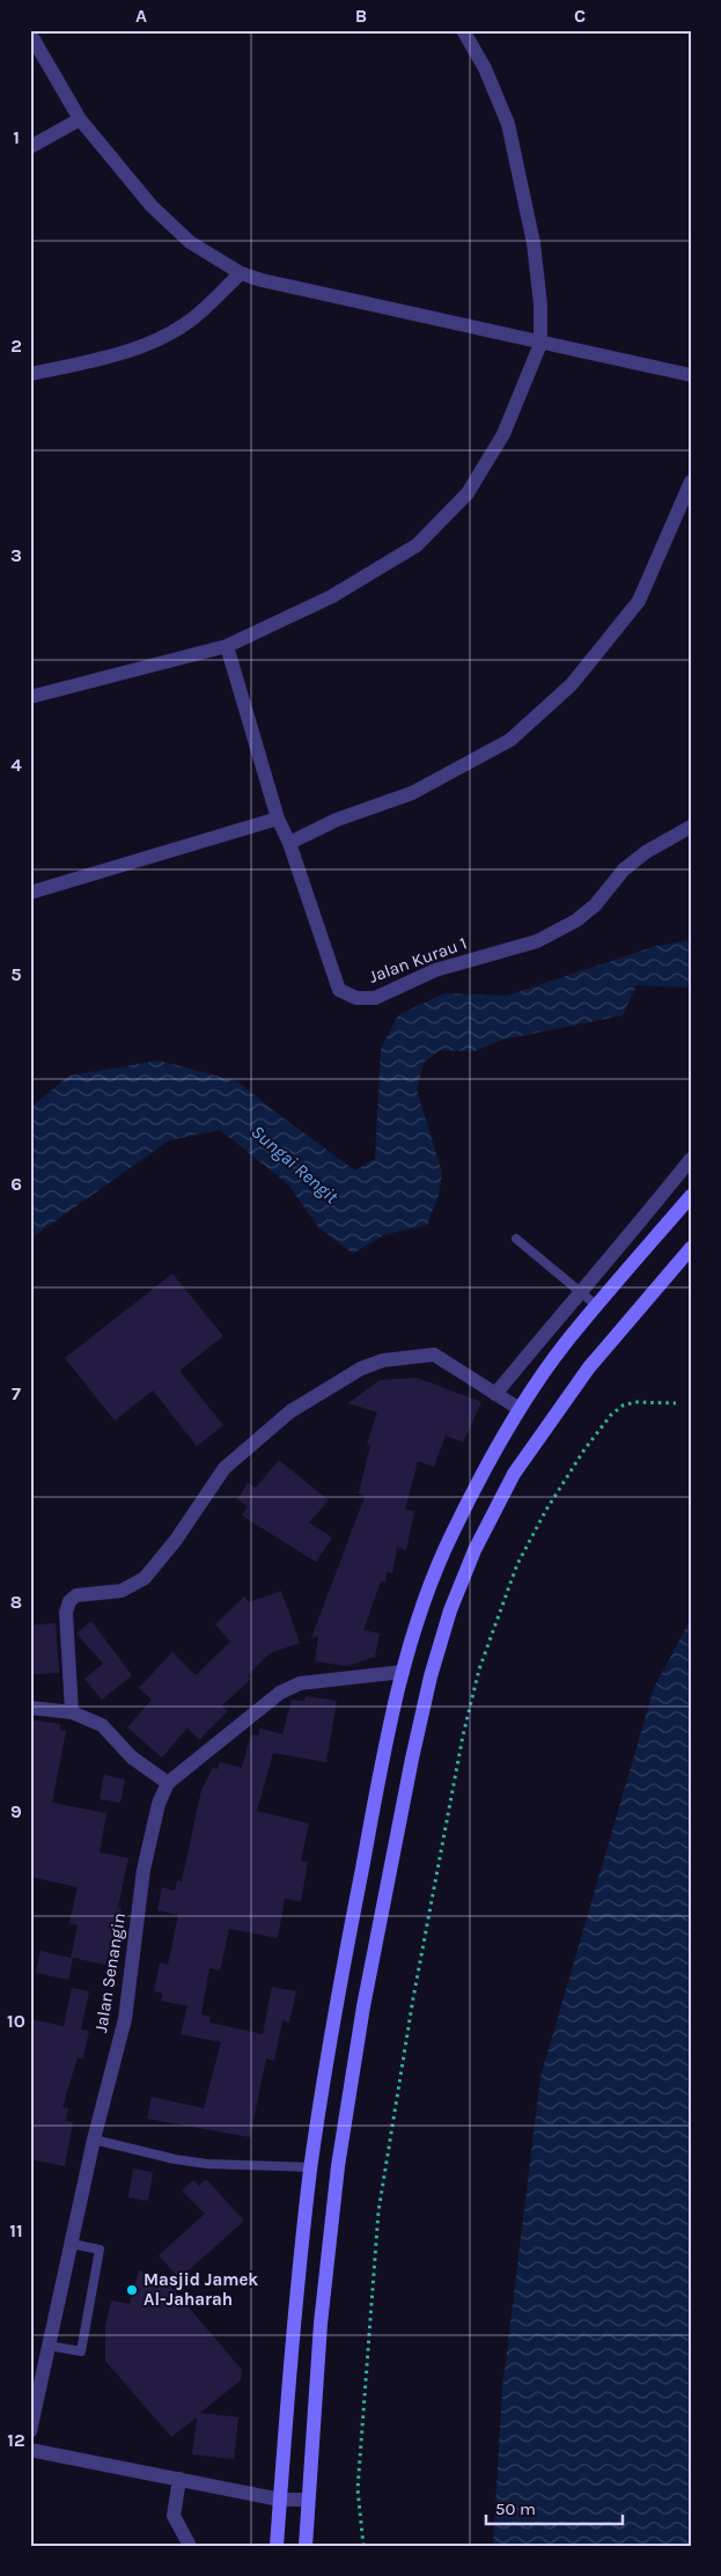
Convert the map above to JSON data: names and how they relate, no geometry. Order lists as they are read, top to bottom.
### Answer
{
  "streets": {
    "street": ["Jalan Kurau 1", "Jalan Senangin"]
  },
  "water": ["Sungai Rengit"],
  "places": ["Masjid Jamek Al-Jaharah"],
  "scale_bar": "50 m",
  "grid": {
    "columns": ["A", "B", "C"],
    "rows": [
      "1",
      "2",
      "3",
      "4",
      "5",
      "6",
      "7",
      "8",
      "9",
      "10",
      "11",
      "12"
    ]
  }
}
